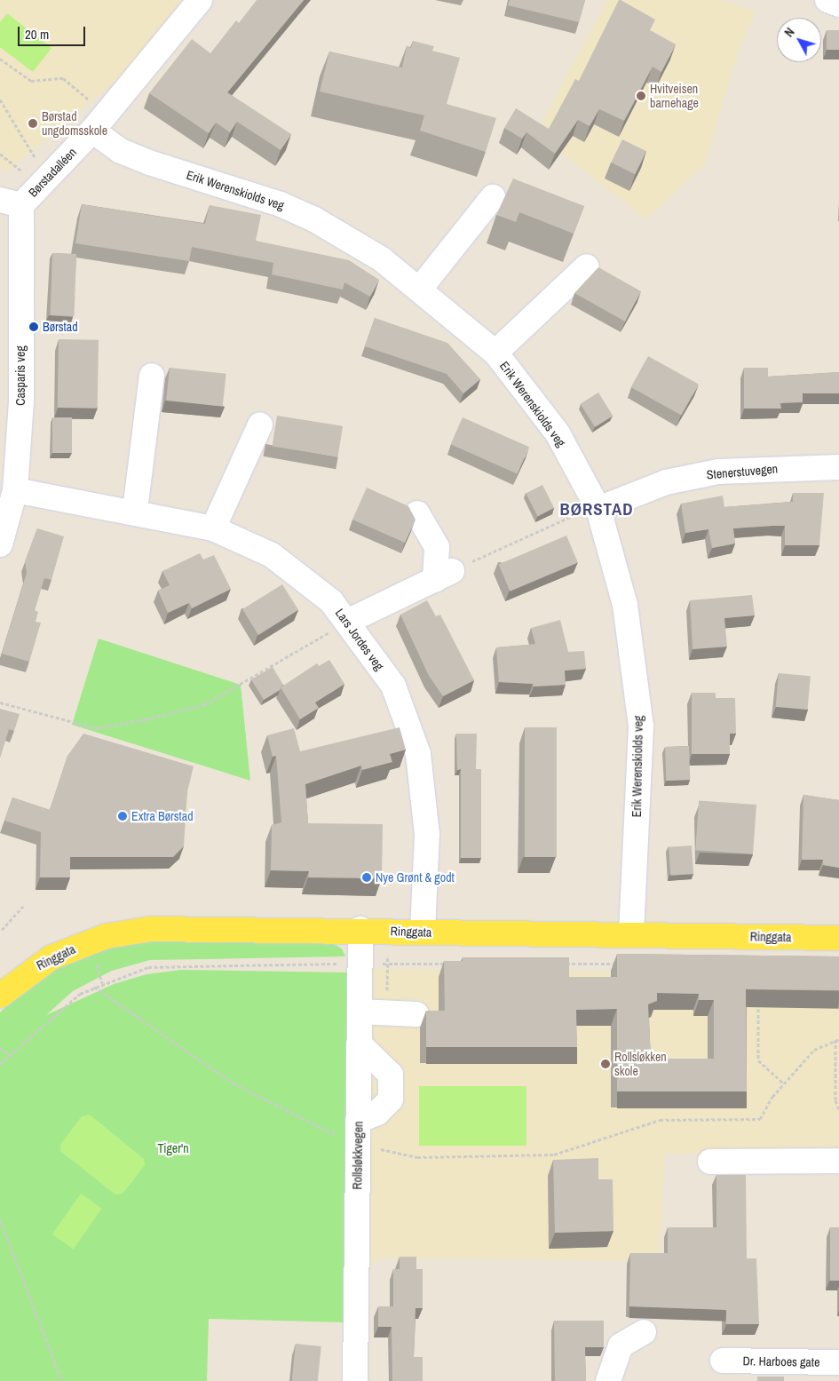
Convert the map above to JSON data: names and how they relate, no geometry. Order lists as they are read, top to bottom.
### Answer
{
  "streets": {
    "main road": ["Ringgata"],
    "street": [
      "Børstadalléen",
      "Erik Werenskiolds veg",
      "Casparis veg",
      "Stenerstuvegen",
      "Lars Jordes veg",
      "Rollsløkkvegen",
      "Dr. Harboes gate"
    ]
  },
  "crossings": [
    ["Børstadalléen", "Erik Werenskiolds veg"],
    ["Børstadalléen", "Casparis veg"],
    ["Erik Werenskiolds veg", "Stenerstuvegen"],
    ["Erik Werenskiolds veg", "Ringgata"],
    ["Casparis veg", "Lars Jordes veg"],
    ["Lars Jordes veg", "Ringgata"],
    ["Ringgata", "Rollsløkkvegen"]
  ],
  "districts": ["BØRSTAD"],
  "parks": ["Tiger'n"],
  "places": [
    "Hvitveisen barnehage",
    "Børstad ungdomsskole",
    "Børstad",
    "Extra Børstad",
    "Nye Grønt & godt",
    "Rollsløkken skole"
  ],
  "scale_bar": "20 m",
  "north": "top left"
}
